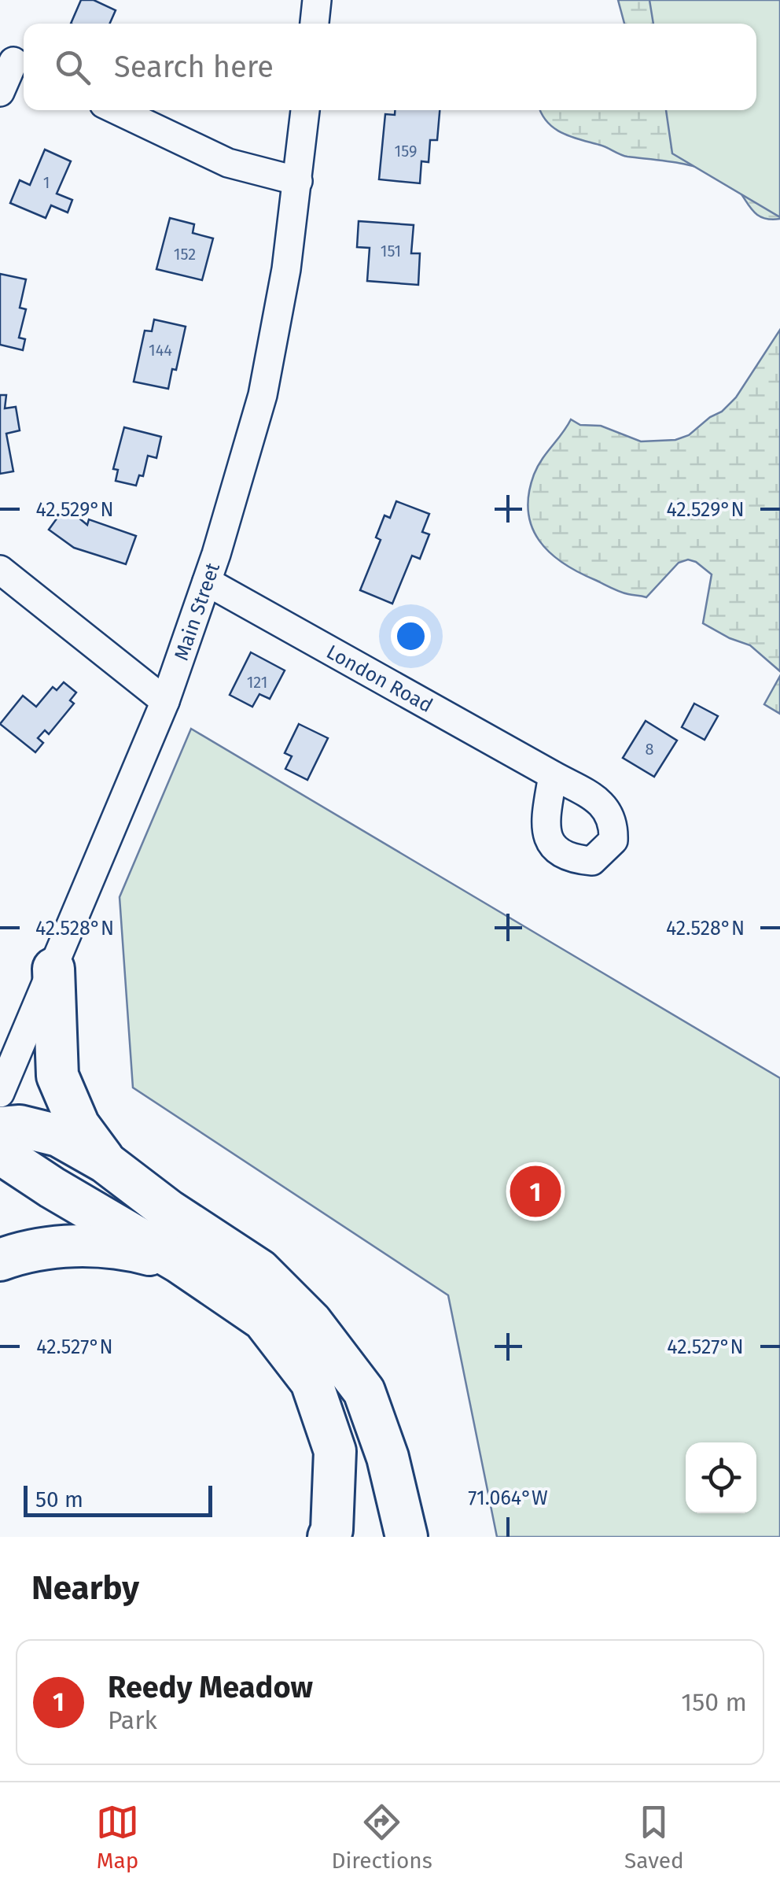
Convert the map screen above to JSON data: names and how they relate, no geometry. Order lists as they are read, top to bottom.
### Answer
{
  "streets": {
    "street": ["Main Street", "London Road"]
  },
  "crossings": [
    ["Main Street", "London Road"]
  ],
  "house_numbers": [
    "159",
    "1",
    "151",
    "152",
    "144",
    "121",
    "8"
  ],
  "scale_bar": "50 m",
  "page": {
    "search": "Search here",
    "pins": "1",
    "scale": "50 m",
    "heading": "Nearby",
    "list": [
      {
        "mark": "1",
        "name": "Reedy Meadow",
        "note": "Park",
        "value": "150 m"
      }
    ],
    "nav": ["Map", "Directions", "Saved"]
  },
  "coordinates": [
    "42.529°N",
    "42.528°N",
    "42.527°N",
    "71.064°W"
  ]
}
